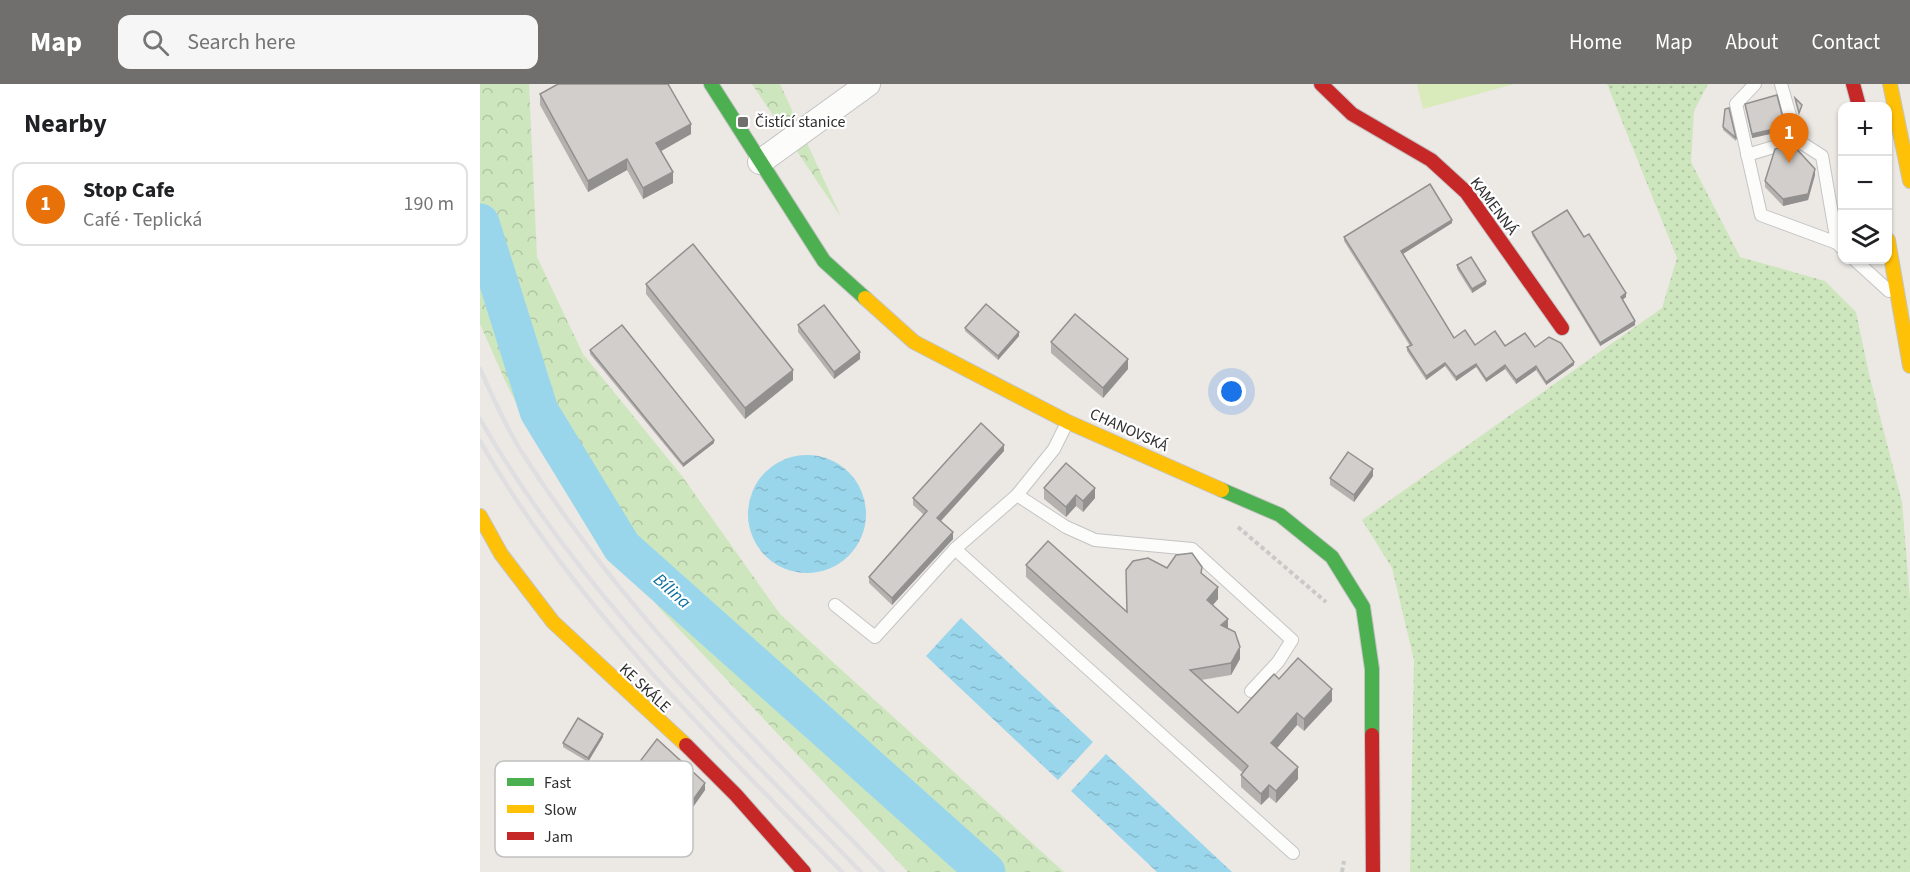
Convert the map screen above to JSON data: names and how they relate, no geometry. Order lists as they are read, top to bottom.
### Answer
{
  "streets": {
    "main road": ["KAMENNÁ", "CHANOVSKÁ", "KE SKÁLE"]
  },
  "water": ["Bílina"],
  "places": {
    "transit": ["Čistící stanice"]
  },
  "legend": ["Fast", "Slow", "Jam"],
  "page": {
    "header": "Map",
    "search": "Search here",
    "nav": [
      "Home",
      "Map",
      "About",
      "Contact"
    ],
    "heading": "Nearby",
    "map_buttons": ["+", "−"],
    "pins": "1",
    "list": [
      {
        "mark": "1",
        "name": "Stop Cafe",
        "note": "Café · Teplická",
        "value": "190 m"
      }
    ]
  }
}
